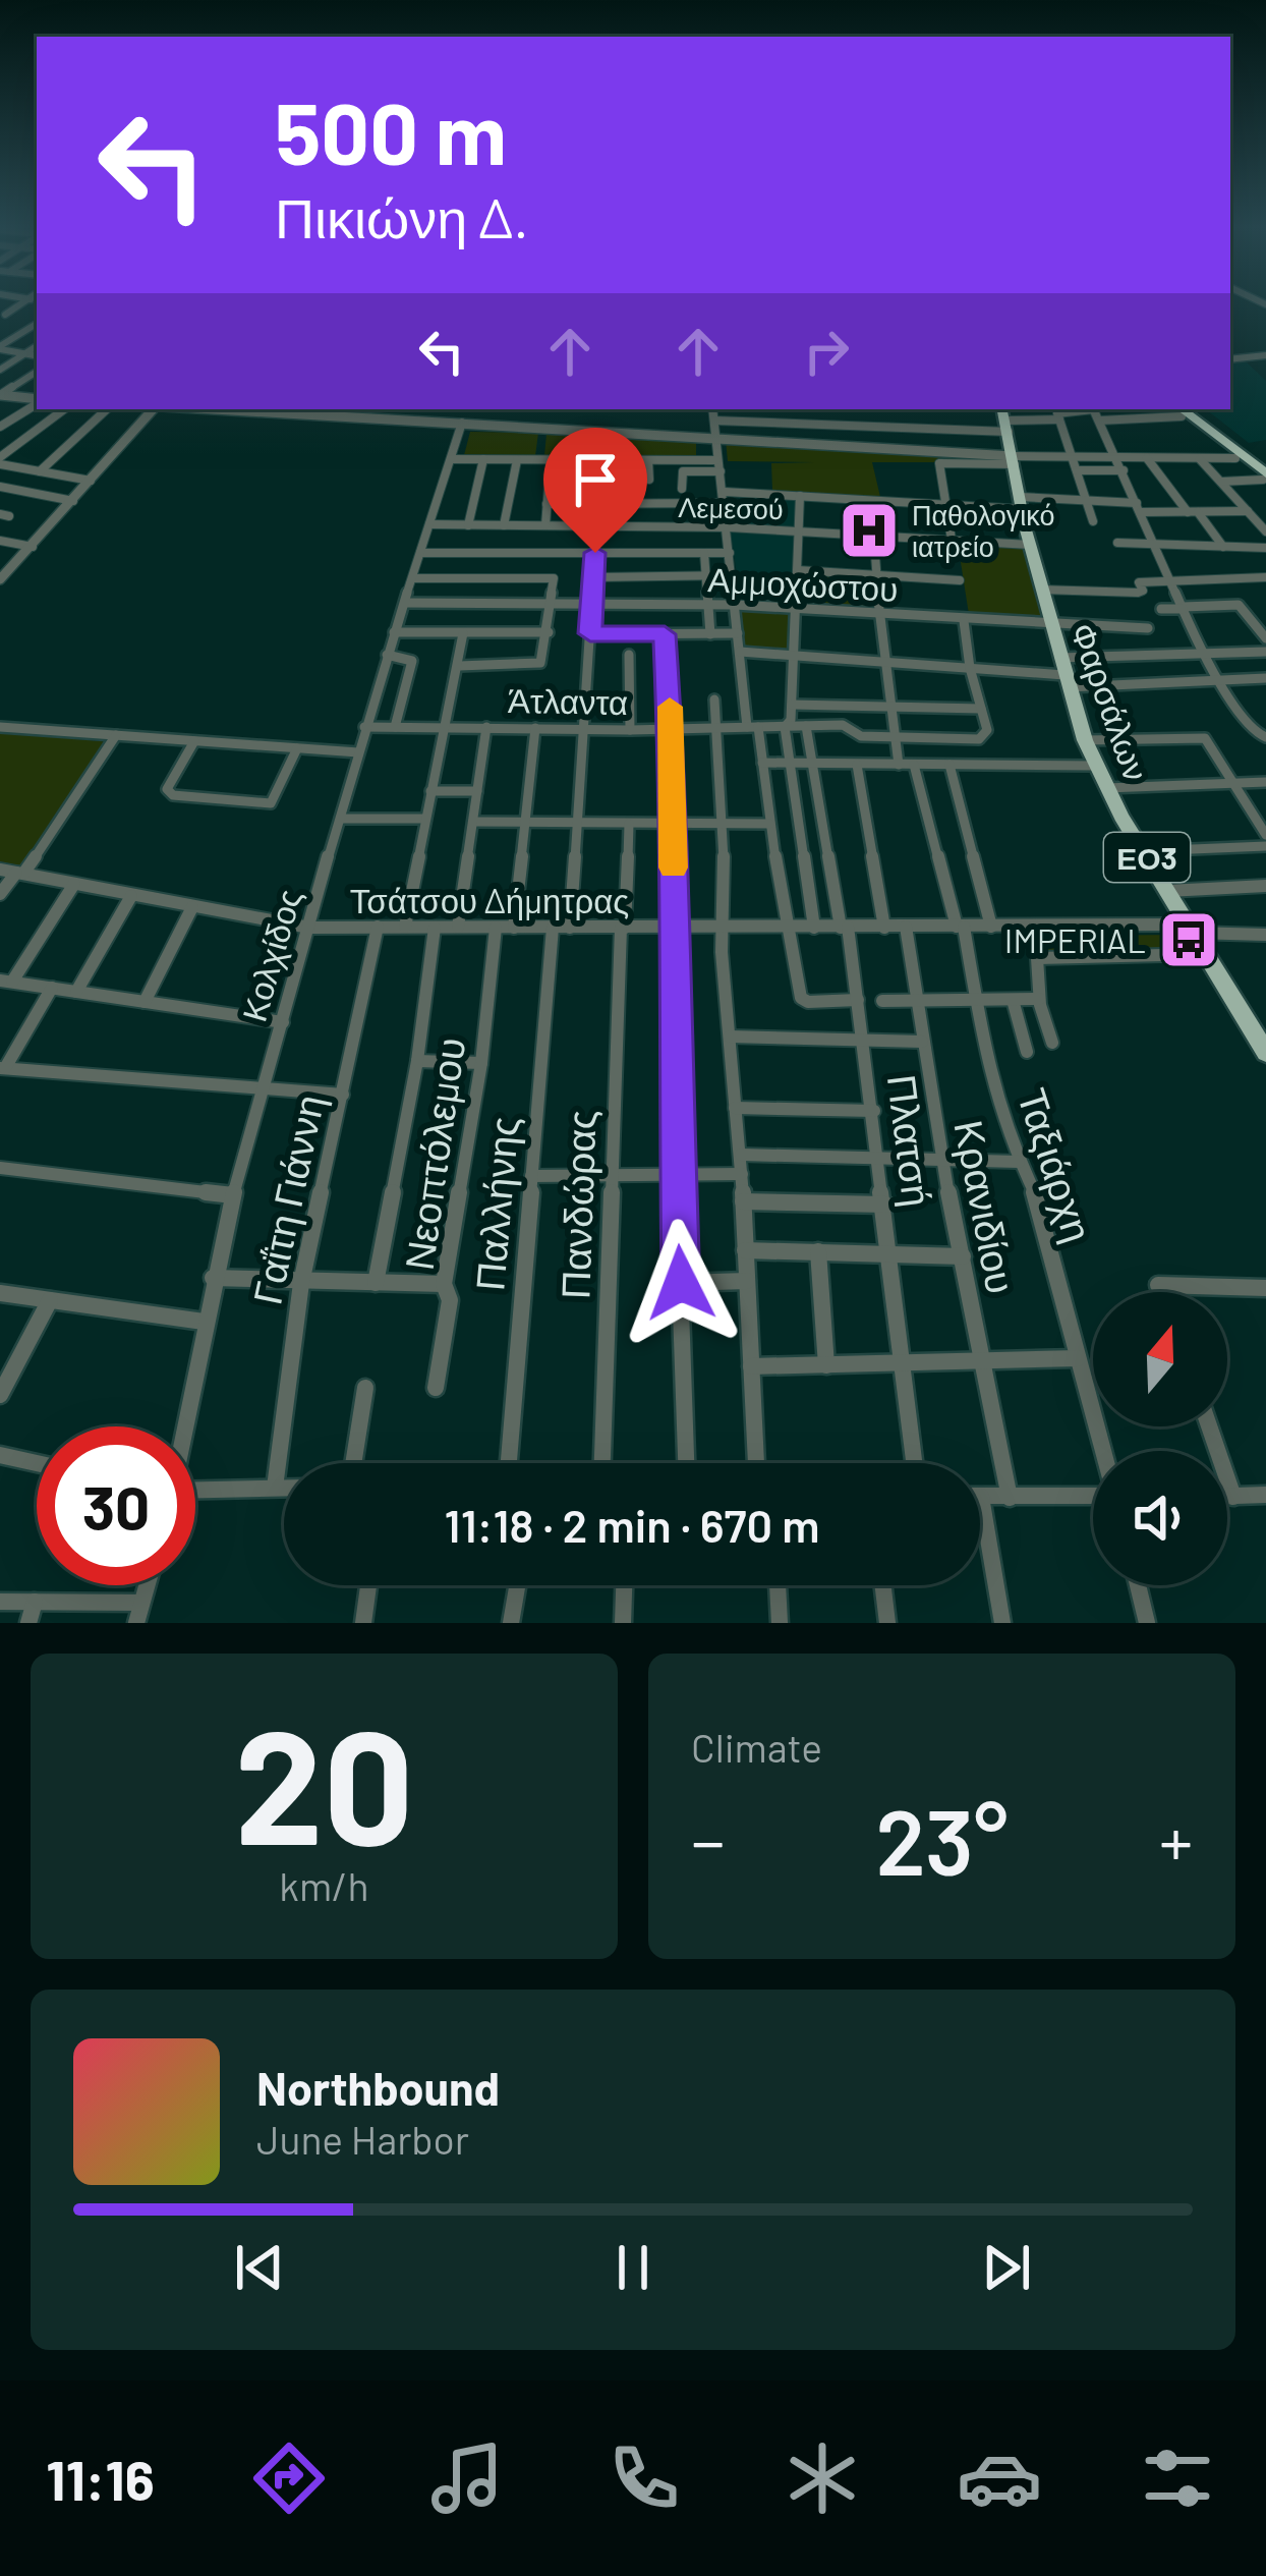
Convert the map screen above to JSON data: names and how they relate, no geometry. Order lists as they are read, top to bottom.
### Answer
{
  "streets": {
    "main road": ["Φαρσάλων", "ΕΟ3"],
    "street": [
      "Λεμεσού",
      "Αμμοχώστου",
      "Άτλαντα",
      "Τσάτσου Δήμητρας",
      "Κολχίδος",
      "Πλατσή",
      "Νεοπτόλεμου",
      "Ταξιάρχη",
      "Γαΐτη Γιάννη",
      "Παλλήνης",
      "Πανδώρας",
      "Κρανιδίου"
    ]
  },
  "crossings": [
    ["Λεμεσού", "Φαρσάλων"],
    ["Λεμεσού", "Κολχίδος"],
    ["Αμμοχώστου", "Φαρσάλων"],
    ["Αμμοχώστου", "Κολχίδος"],
    ["Αμμοχώστου", "Παλλήνης"],
    ["Άτλαντα", "Κολχίδος"],
    ["Άτλαντα", "Πλατσή"],
    ["Άτλαντα", "Παλλήνης"],
    ["Φαρσάλων", "Τσάτσου Δήμητρας"],
    ["Τσάτσου Δήμητρας", "Κολχίδος"],
    ["Τσάτσου Δήμητρας", "Πλατσή"],
    ["Τσάτσου Δήμητρας", "Νεοπτόλεμου"],
    ["Τσάτσου Δήμητρας", "Ταξιάρχη"],
    ["Τσάτσου Δήμητρας", "Γαΐτη Γιάννη"],
    ["Τσάτσου Δήμητρας", "Παλλήνης"],
    ["Τσάτσου Δήμητρας", "Πανδώρας"],
    ["Τσάτσου Δήμητρας", "Κρανιδίου"]
  ],
  "places": {
    "hospital": ["Παθολογικό ιατρείο"],
    "bus stop": ["IMPERIAL"]
  },
  "north": "top",
  "page": {
    "turn": ["500 m", "Πικιώνη Δ."],
    "limit": "30",
    "trip": "11:18 · 2 min · 670 m",
    "tile": [
      ["20", "km/h"],
      "Climate"
    ],
    "heat": ["−", "23°", "+"],
    "song": ["Northbound", "June Harbor"],
    "tabs": "11:16"
  }
}
